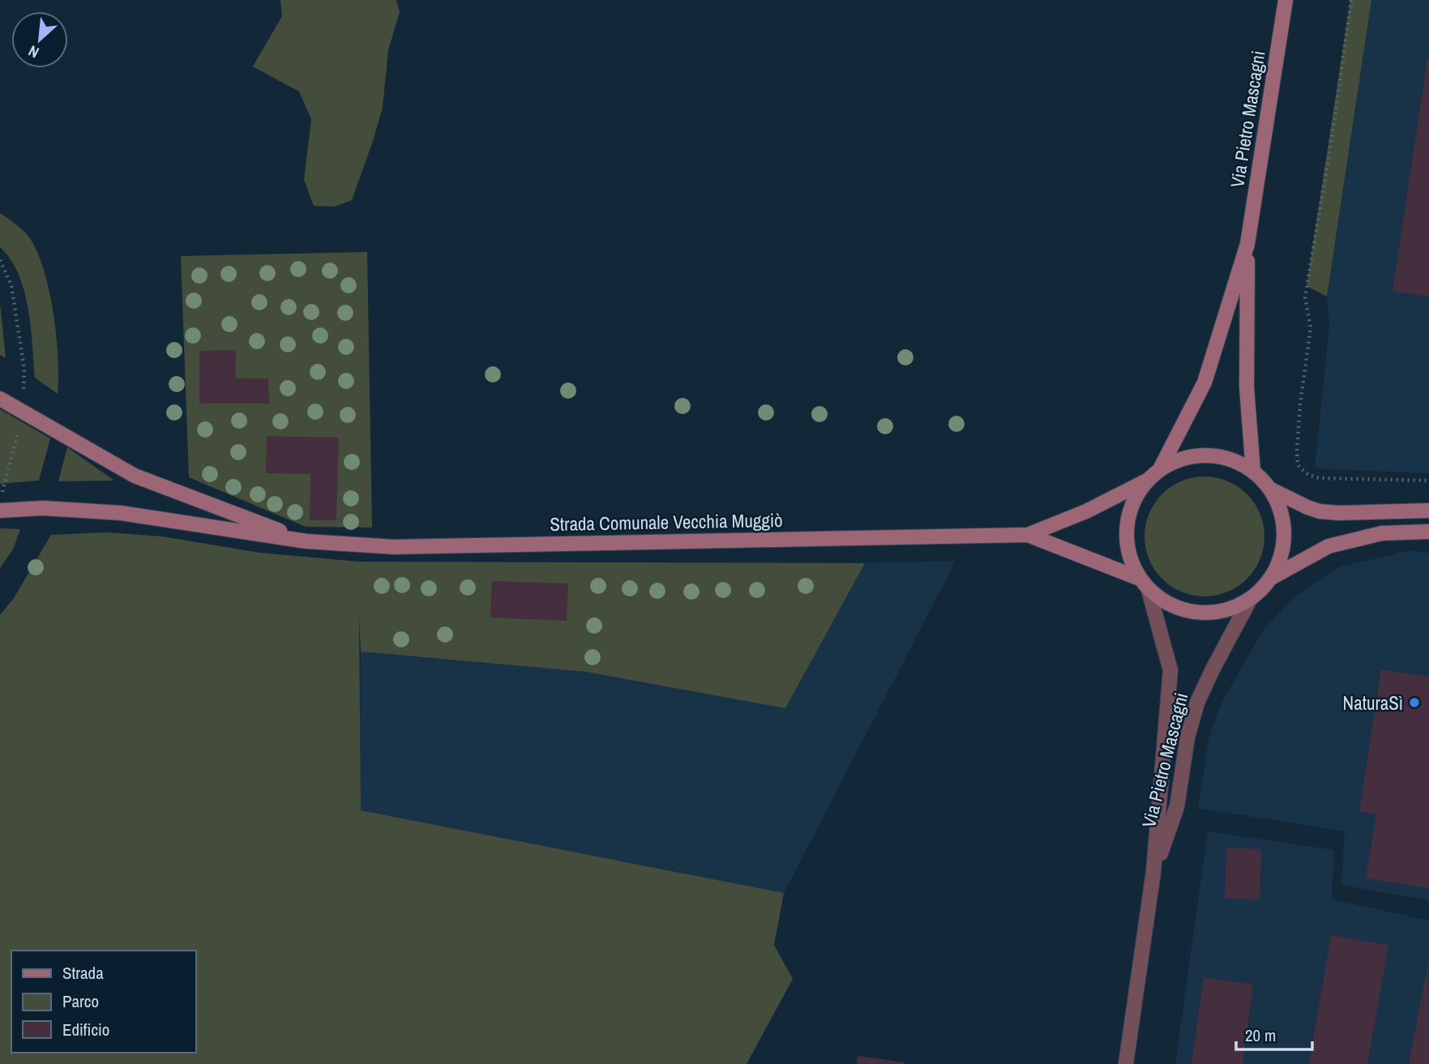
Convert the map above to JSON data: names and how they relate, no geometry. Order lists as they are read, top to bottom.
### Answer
{
  "streets": {
    "main road": ["Via Pietro Mascagni", "Strada Comunale Vecchia Muggiò"]
  },
  "places": ["NaturaSì"],
  "legend": ["Strada", "Parco", "Edificio"],
  "scale_bar": "20 m",
  "north": "bottom left"
}
